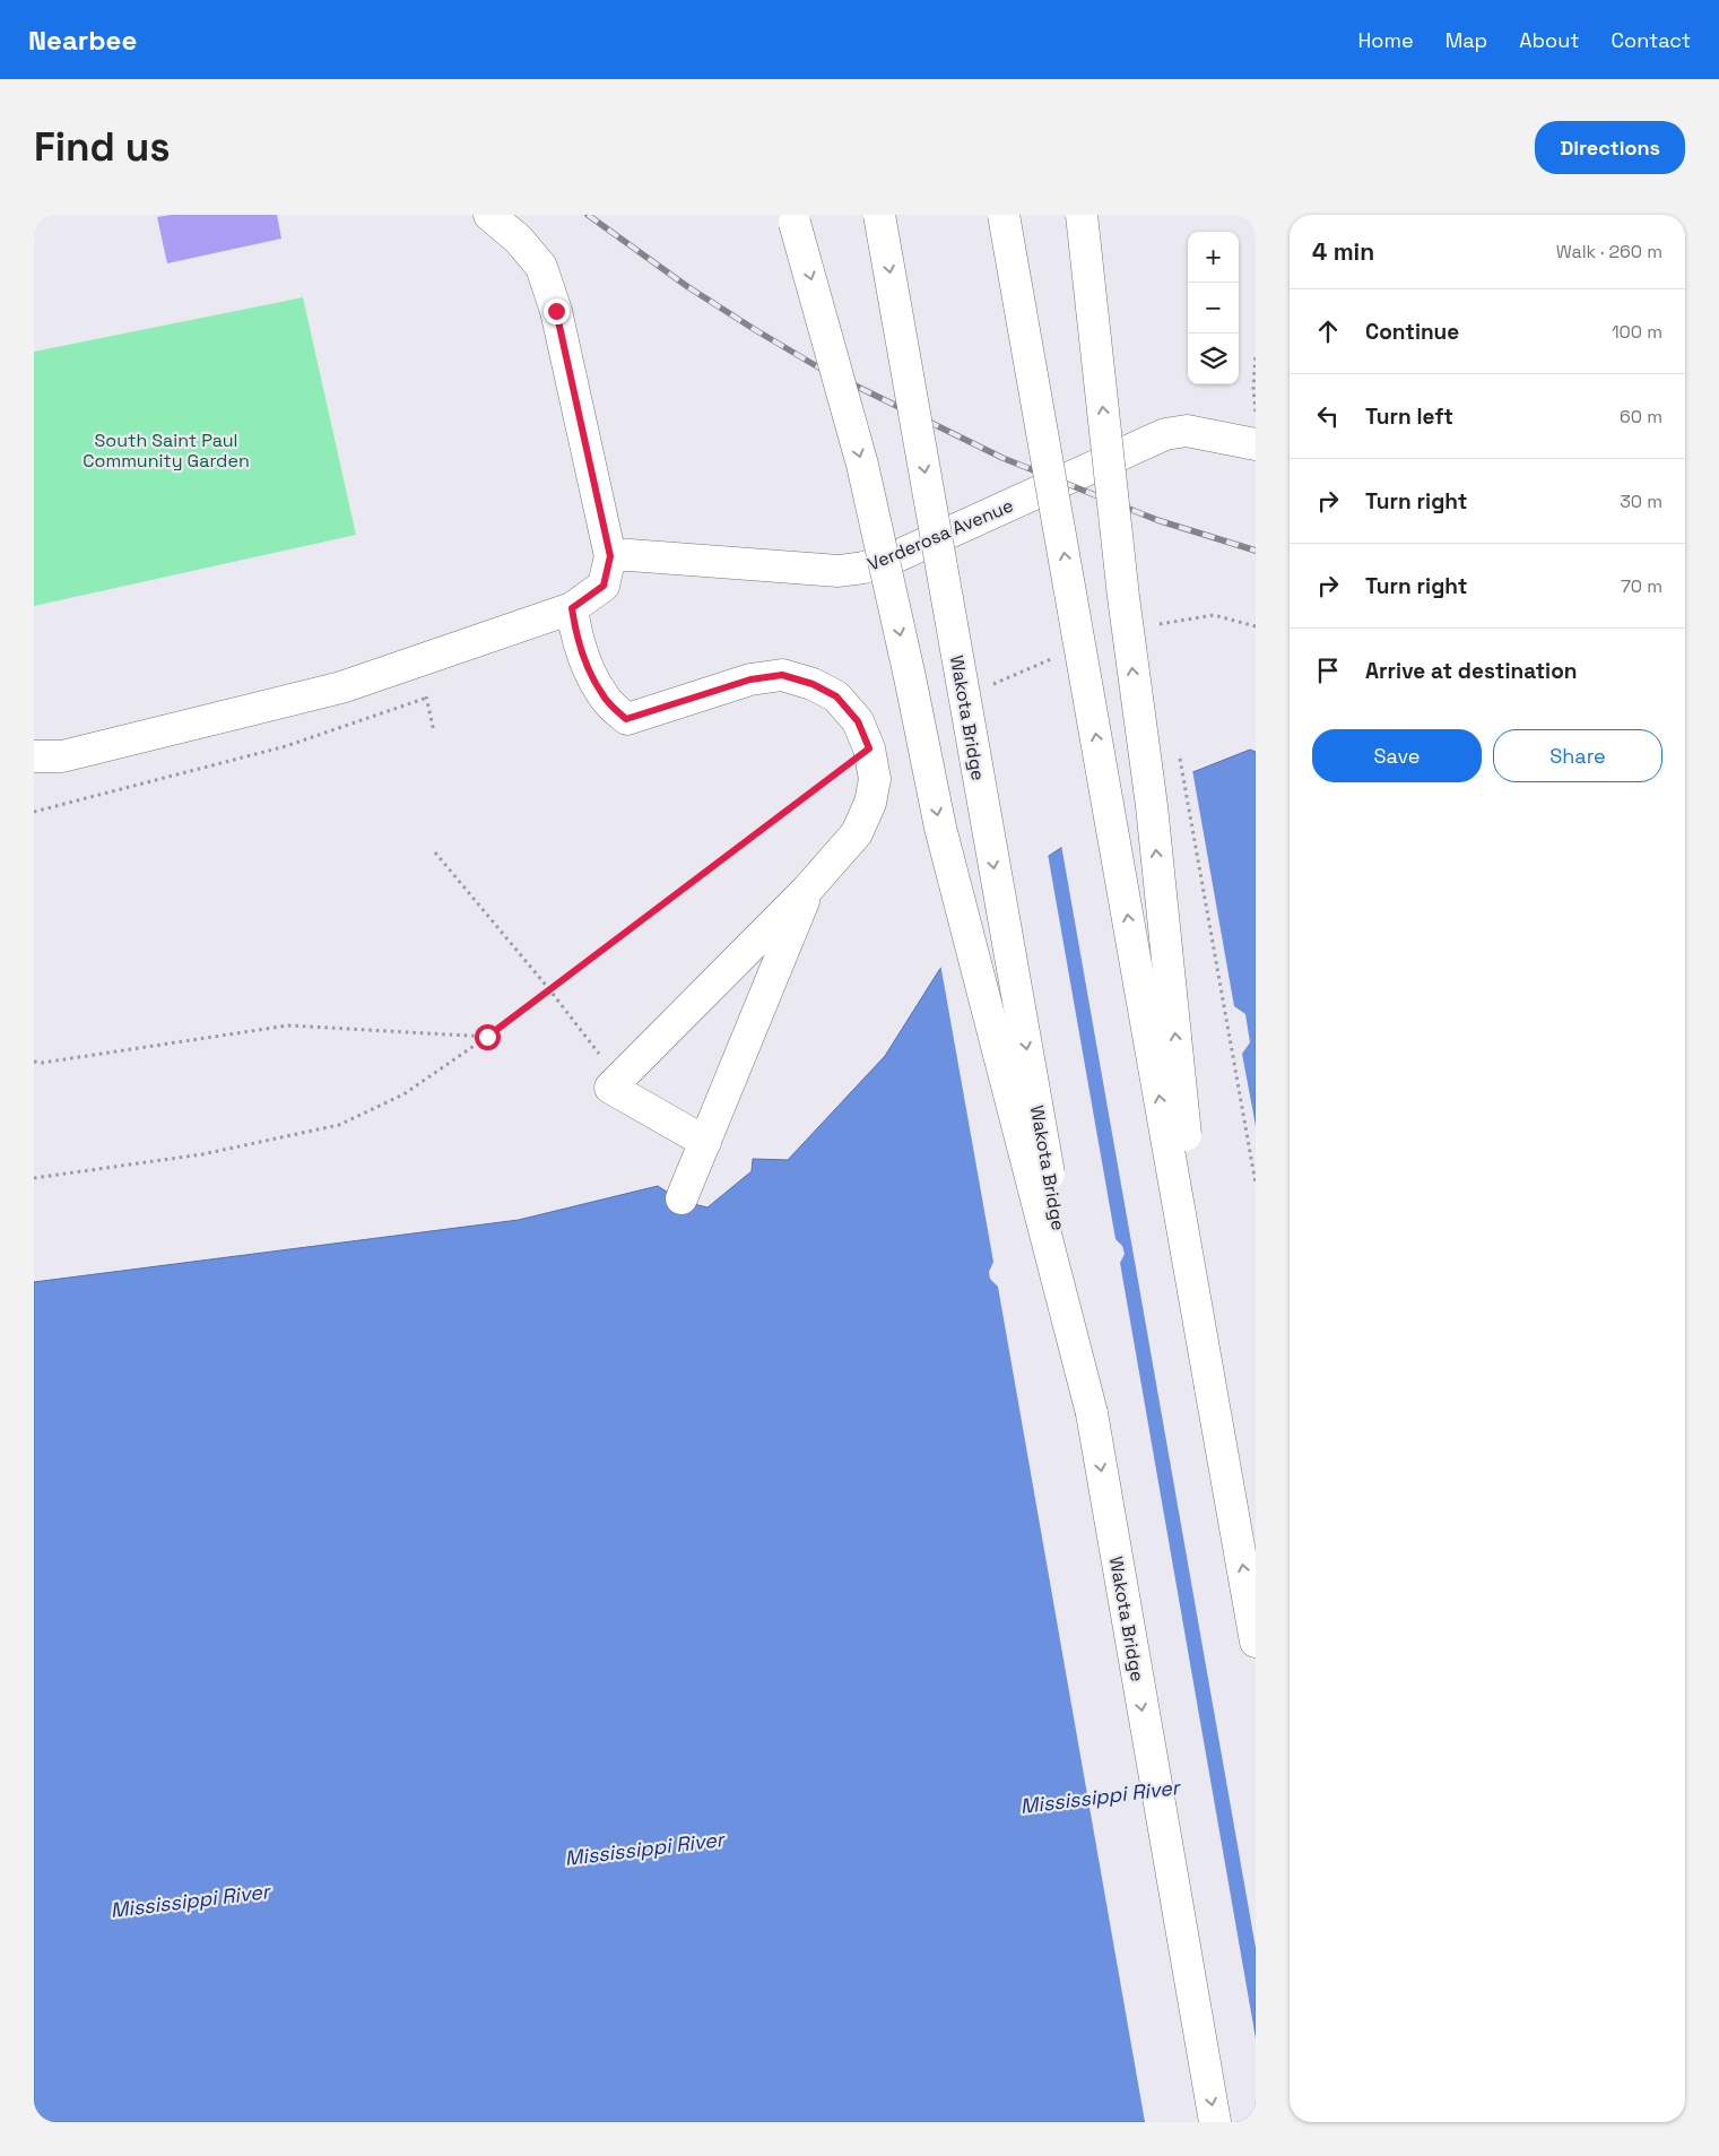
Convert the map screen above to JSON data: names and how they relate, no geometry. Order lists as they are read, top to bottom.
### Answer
{
  "streets": {
    "main road": ["Verderosa Avenue", "Wakota Bridge"]
  },
  "water": ["Mississippi River"],
  "parks": ["South Saint Paul Community Garden"],
  "page": {
    "header": "Nearbee",
    "nav": [
      "Home",
      "Map",
      "About",
      "Contact"
    ],
    "buttons": [
      "Directions",
      ["Save", "Share"]
    ],
    "title": "Find us",
    "heading": ["4 min", "Walk · 260 m"],
    "map_buttons": ["+", "−"],
    "list": [
      ["Continue", "100 m"],
      ["Turn left", "60 m"],
      ["Turn right", "30 m"],
      ["Turn right", "70 m"],
      "Arrive at destination"
    ]
  }
}
